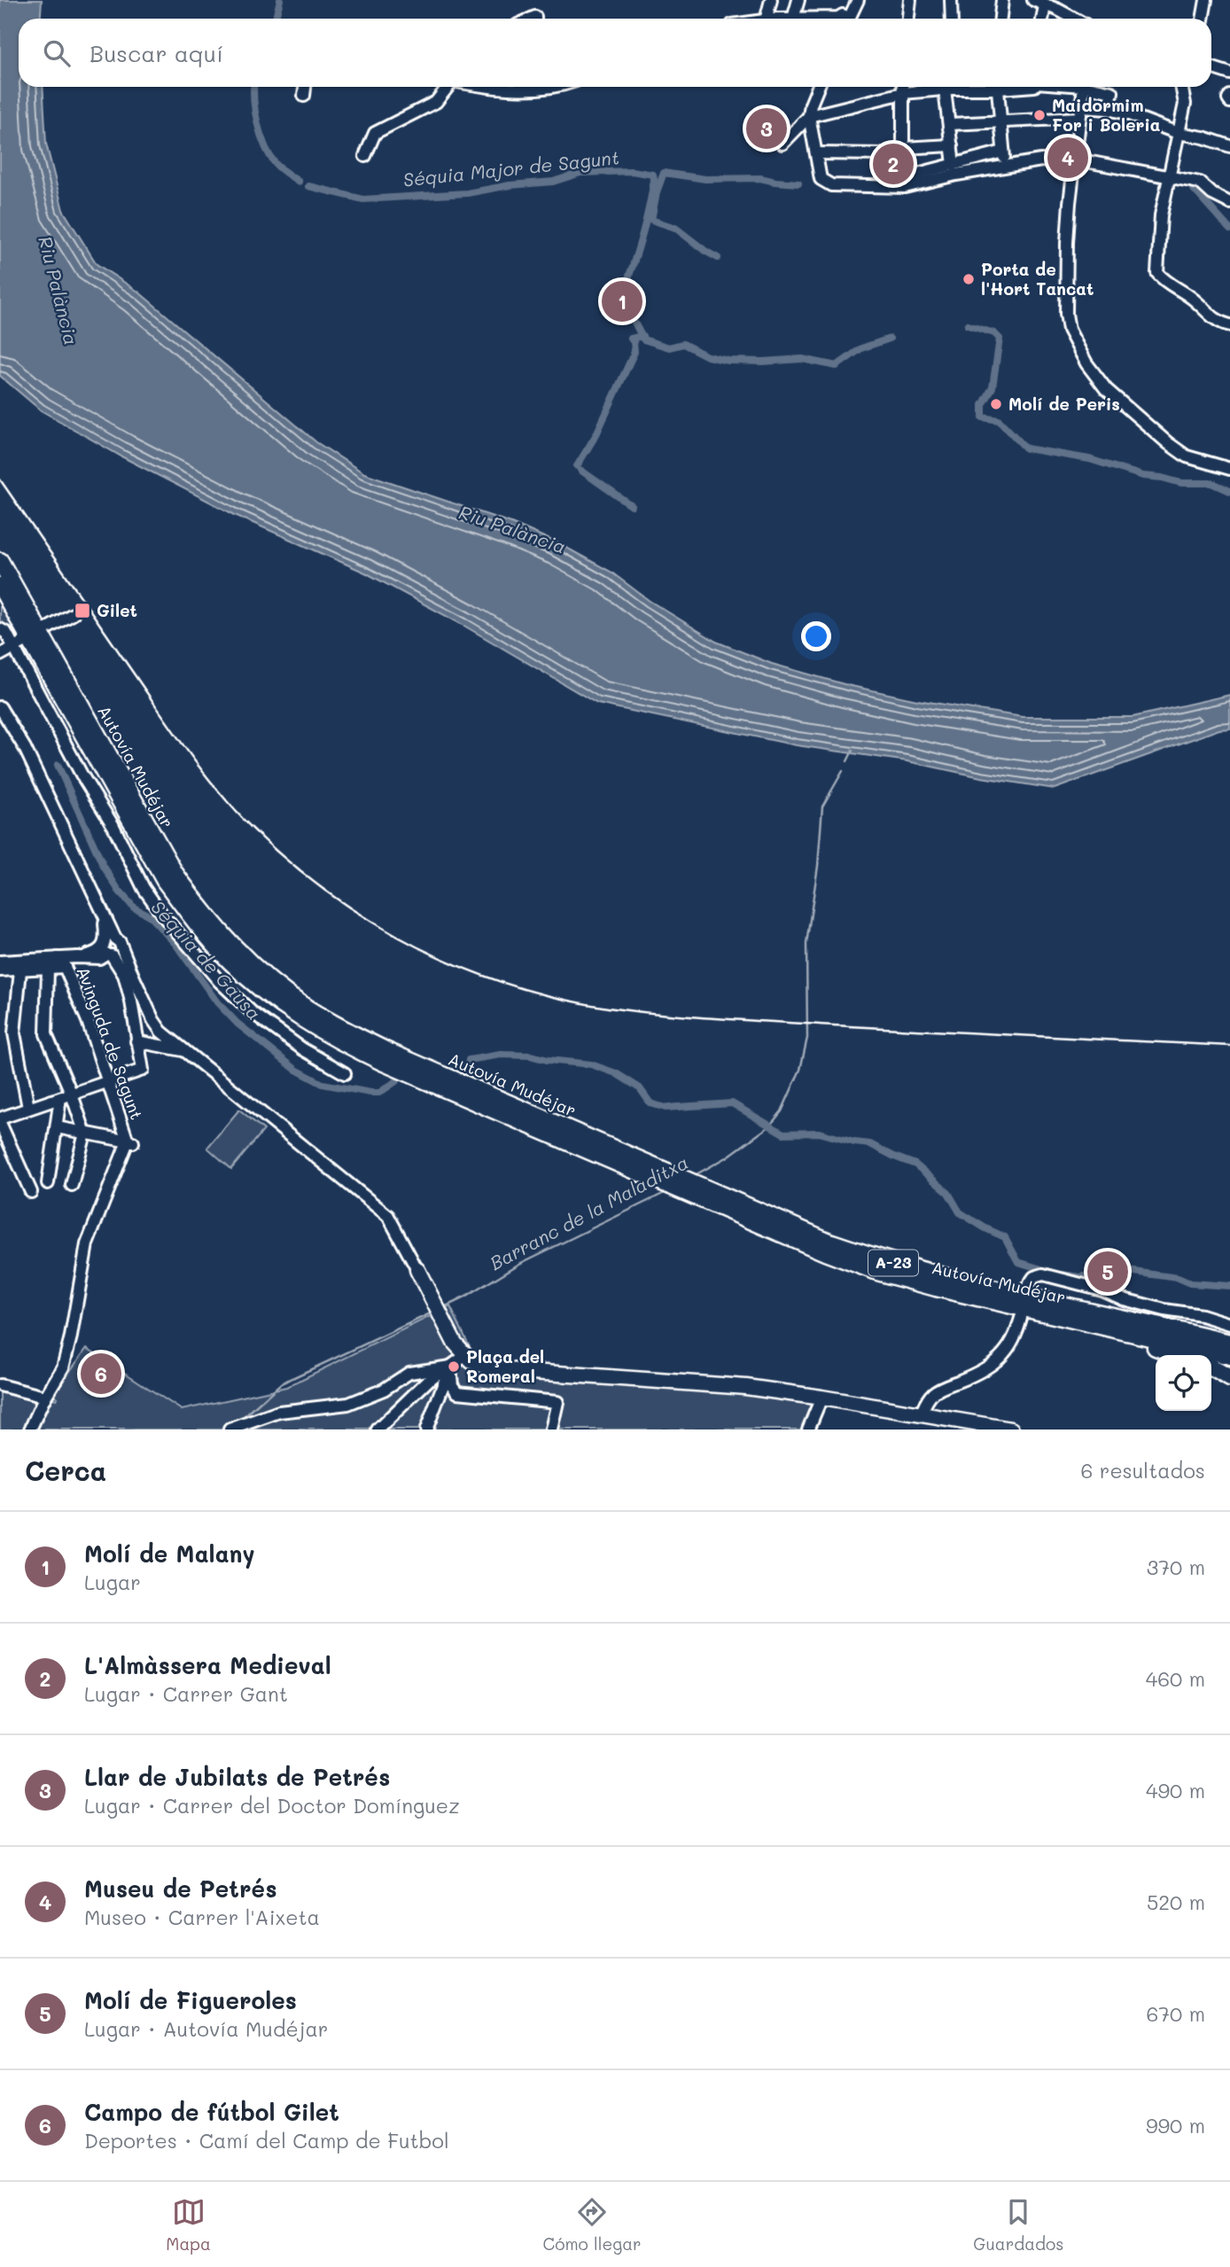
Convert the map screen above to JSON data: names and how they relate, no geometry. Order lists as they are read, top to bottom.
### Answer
{
  "streets": {
    "highway": ["Autovía Mudéjar", "A-23"],
    "street": ["Avinguda de Sagunt"]
  },
  "water": [
    "Séquia Major de Sagunt",
    "Riu Palància",
    "Séquia de Gausa",
    "Barranc de la Maladitxa"
  ],
  "places": {
    "other": [
      "Maidormim For i Boleria",
      "Porta de l'Hort Tancat",
      "Molí de Peris",
      "Plaça del Romeral"
    ],
    "transit": ["Gilet"]
  },
  "page": {
    "search": "Buscar aquí",
    "pins": [
      "3",
      "4",
      "2",
      "1",
      "5",
      "6"
    ],
    "heading": ["Cerca", "6 resultados"],
    "list": [
      {
        "mark": "1",
        "name": "Molí de Malany",
        "note": "Lugar",
        "value": "370 m"
      },
      {
        "mark": "2",
        "name": "L'Almàssera Medieval",
        "note": "Lugar · Carrer Gant",
        "value": "460 m"
      },
      {
        "mark": "3",
        "name": "Llar de Jubilats de Petrés",
        "note": "Lugar · Carrer del Doctor Domínguez",
        "value": "490 m"
      },
      {
        "mark": "4",
        "name": "Museu de Petrés",
        "note": "Museo · Carrer l'Aixeta",
        "value": "520 m"
      },
      {
        "mark": "5",
        "name": "Molí de Figueroles",
        "note": "Lugar · Autovía Mudéjar",
        "value": "670 m"
      },
      {
        "mark": "6",
        "name": "Campo de fútbol Gilet",
        "note": "Deportes · Camí del Camp de Futbol",
        "value": "990 m"
      }
    ],
    "nav": ["Mapa", "Cómo llegar", "Guardados"]
  }
}
